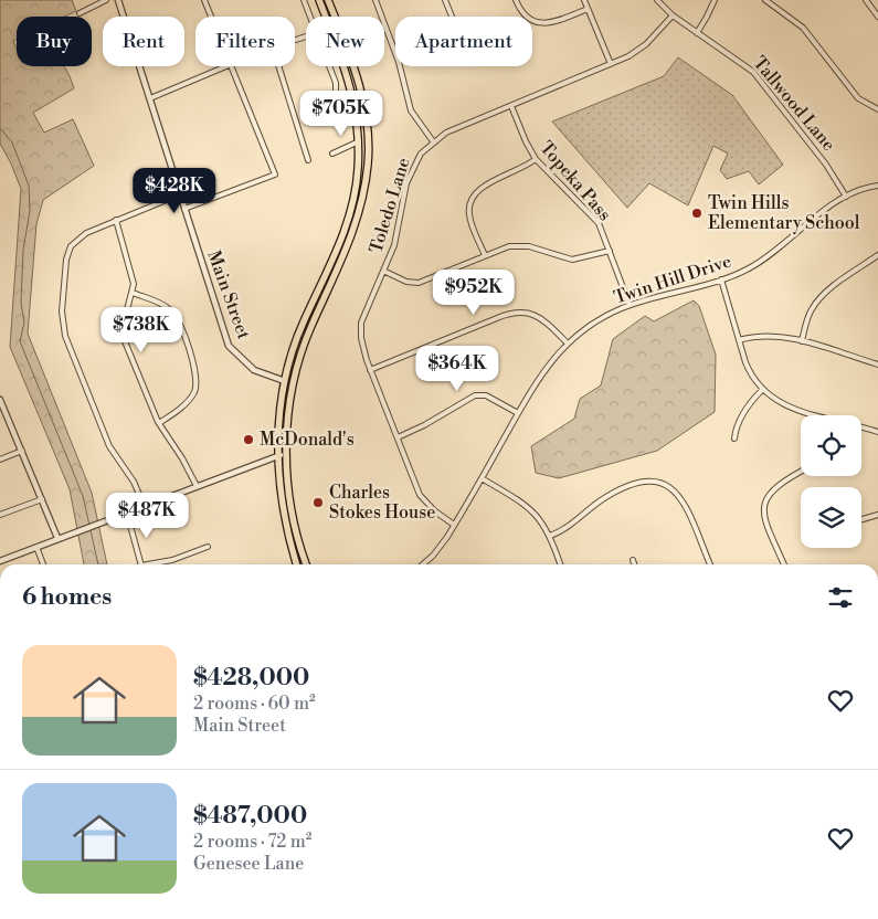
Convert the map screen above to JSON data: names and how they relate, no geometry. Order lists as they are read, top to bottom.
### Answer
{
  "streets": {
    "street": [
      "Tallwood Lane",
      "Topeka Pass",
      "Toledo Lane",
      "Twin Hill Drive",
      "Main Street"
    ]
  },
  "crossings": [
    ["Tallwood Lane", "Toledo Lane"],
    ["Tallwood Lane", "Twin Hill Drive"],
    ["Topeka Pass", "Toledo Lane"],
    ["Topeka Pass", "Twin Hill Drive"],
    ["Toledo Lane", "Twin Hill Drive"]
  ],
  "places": ["Twin Hills Elementary School", "McDonald's", "Charles Stokes House"],
  "page": {
    "chip": [
      "Buy",
      "Rent",
      "Filters",
      "New",
      "Apartment"
    ],
    "price": [
      "$705K",
      "$428K",
      "$952K",
      "$738K",
      "$364K",
      "$487K"
    ],
    "heading": "6 homes",
    "list": [
      {
        "name": "$428,000",
        "note": "2 rooms · 60 m² · Main Street"
      },
      {
        "name": "$487,000",
        "note": "2 rooms · 72 m² · Genesee Lane"
      }
    ]
  }
}
